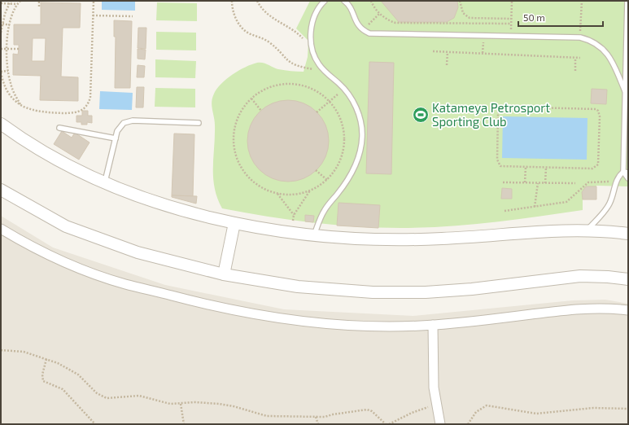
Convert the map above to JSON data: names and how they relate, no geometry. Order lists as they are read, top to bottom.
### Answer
{
  "places": {
    "sports": ["Katameya Petrosport Sporting Club"]
  },
  "scale_bar": "50 m"
}
